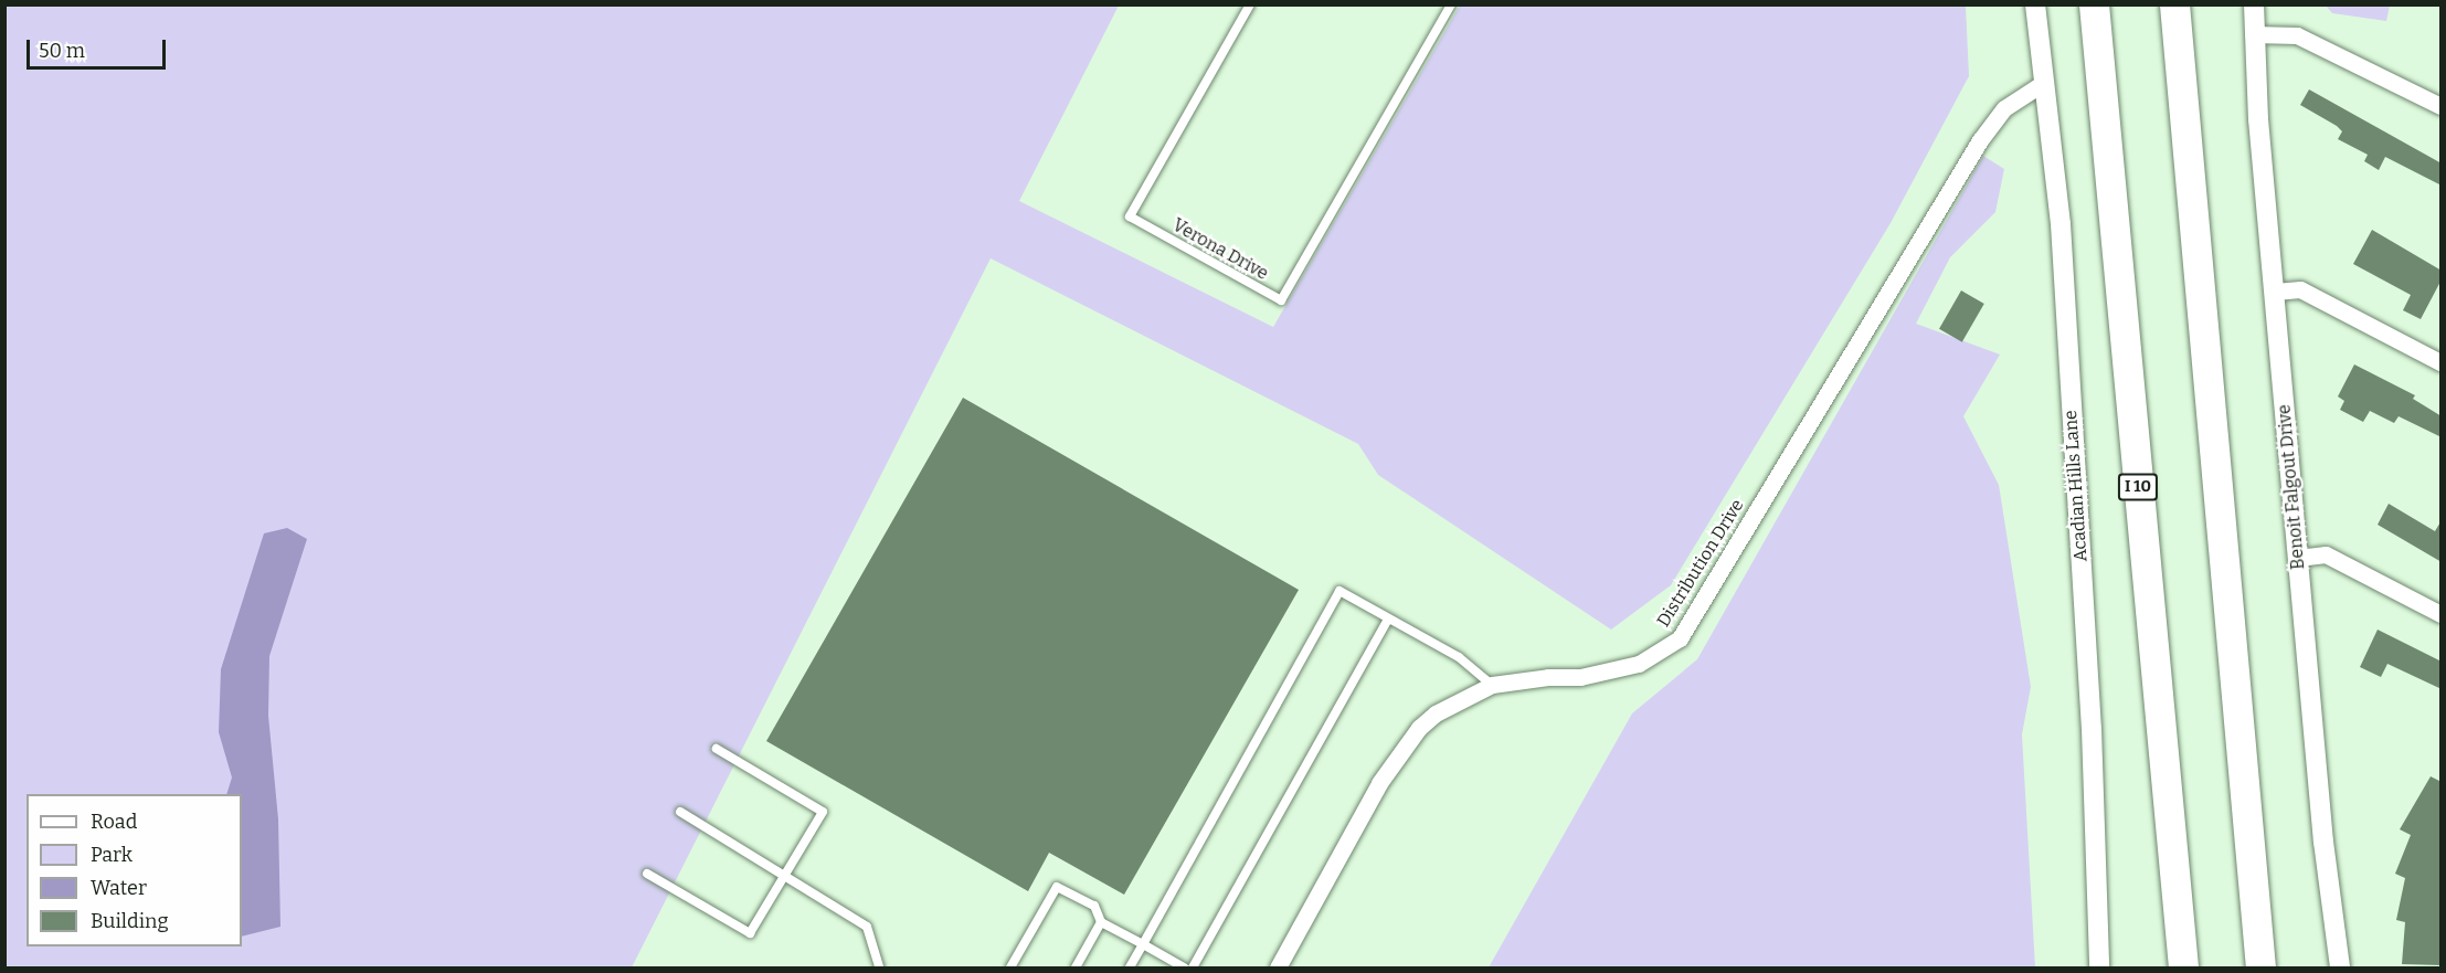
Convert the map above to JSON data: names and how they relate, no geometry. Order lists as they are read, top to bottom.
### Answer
{
  "streets": {
    "highway": ["I 10"],
    "street": ["Acadian Hills Lane", "Benoit Falgout Drive", "Distribution Drive"],
    "lane": ["Verona Drive"]
  },
  "crossings": [
    ["Acadian Hills Lane", "Distribution Drive"]
  ],
  "legend": [
    "Road",
    "Park",
    "Water",
    "Building"
  ],
  "scale_bar": "50 m"
}
